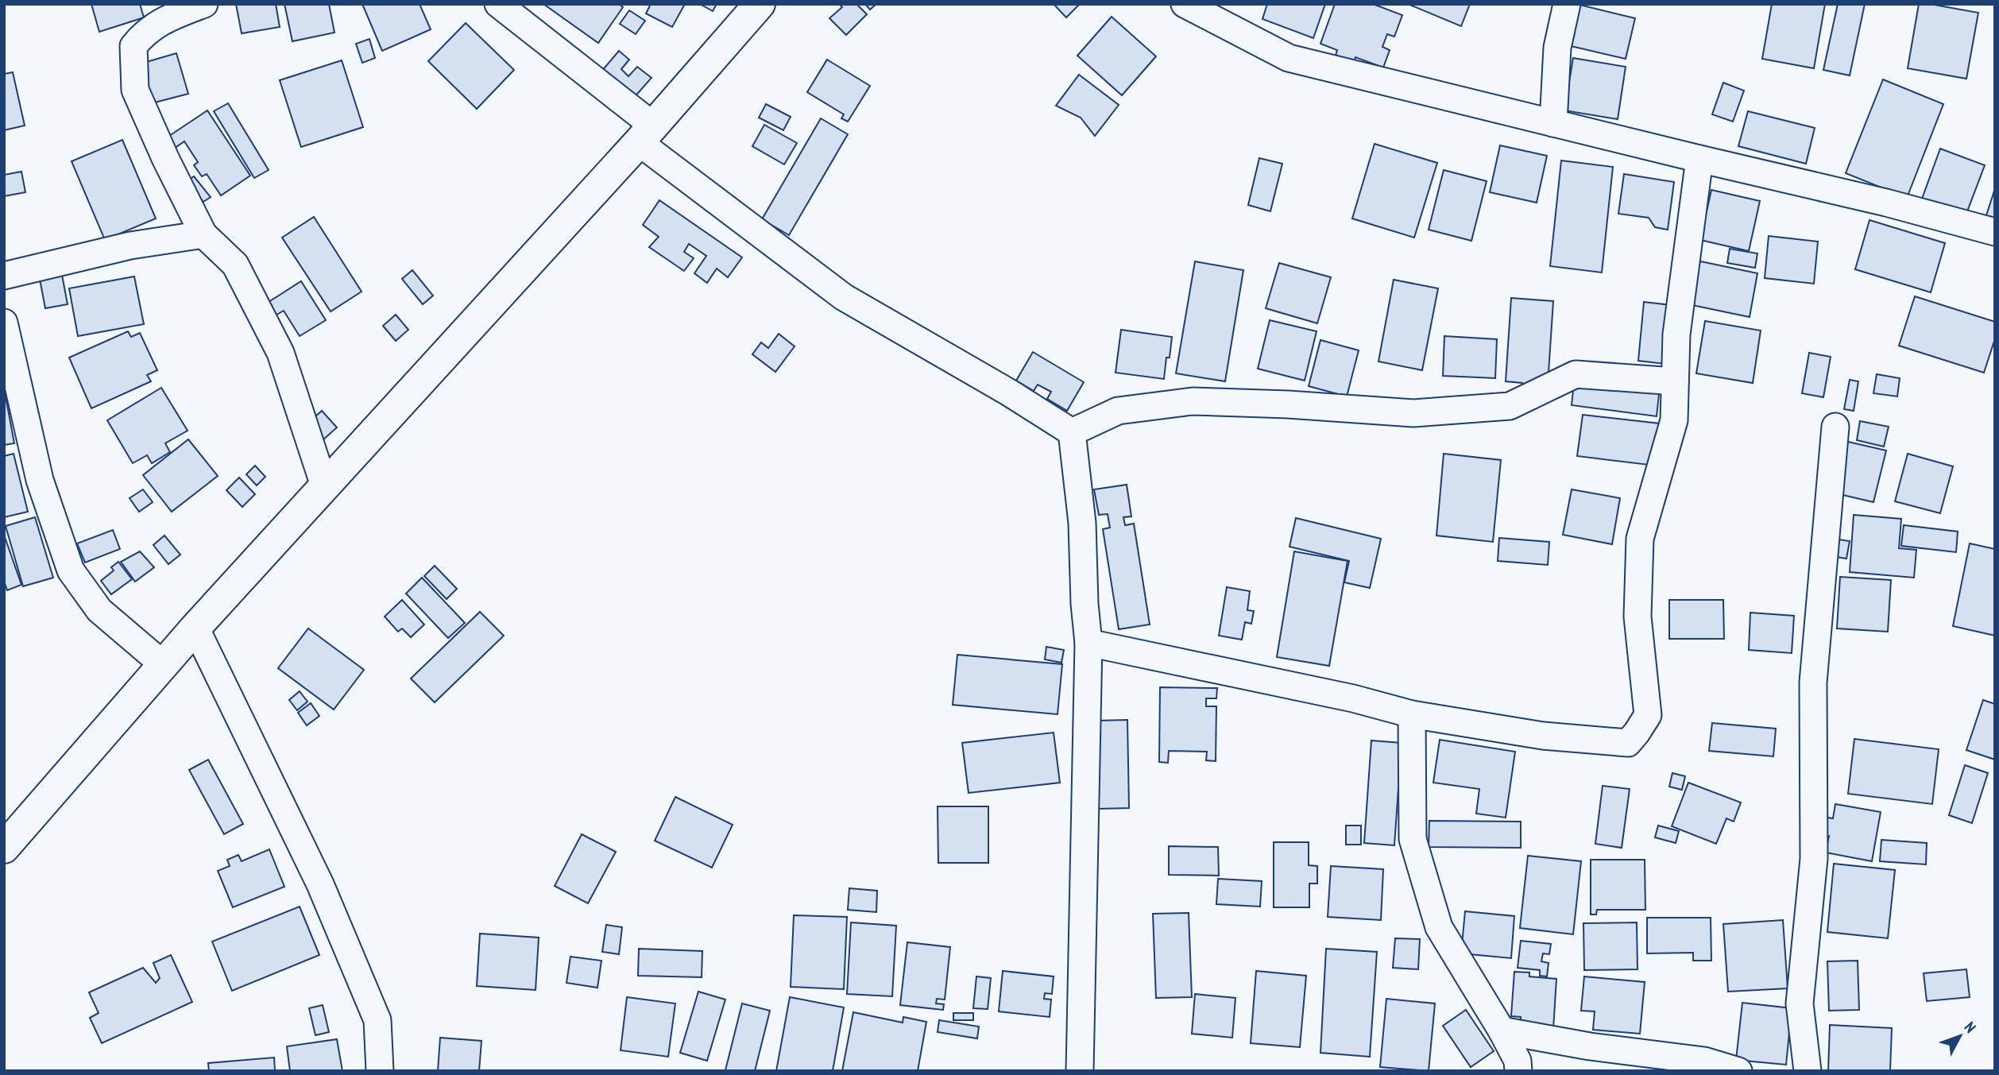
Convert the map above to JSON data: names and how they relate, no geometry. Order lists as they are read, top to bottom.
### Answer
{
  "north": "top right"
}
